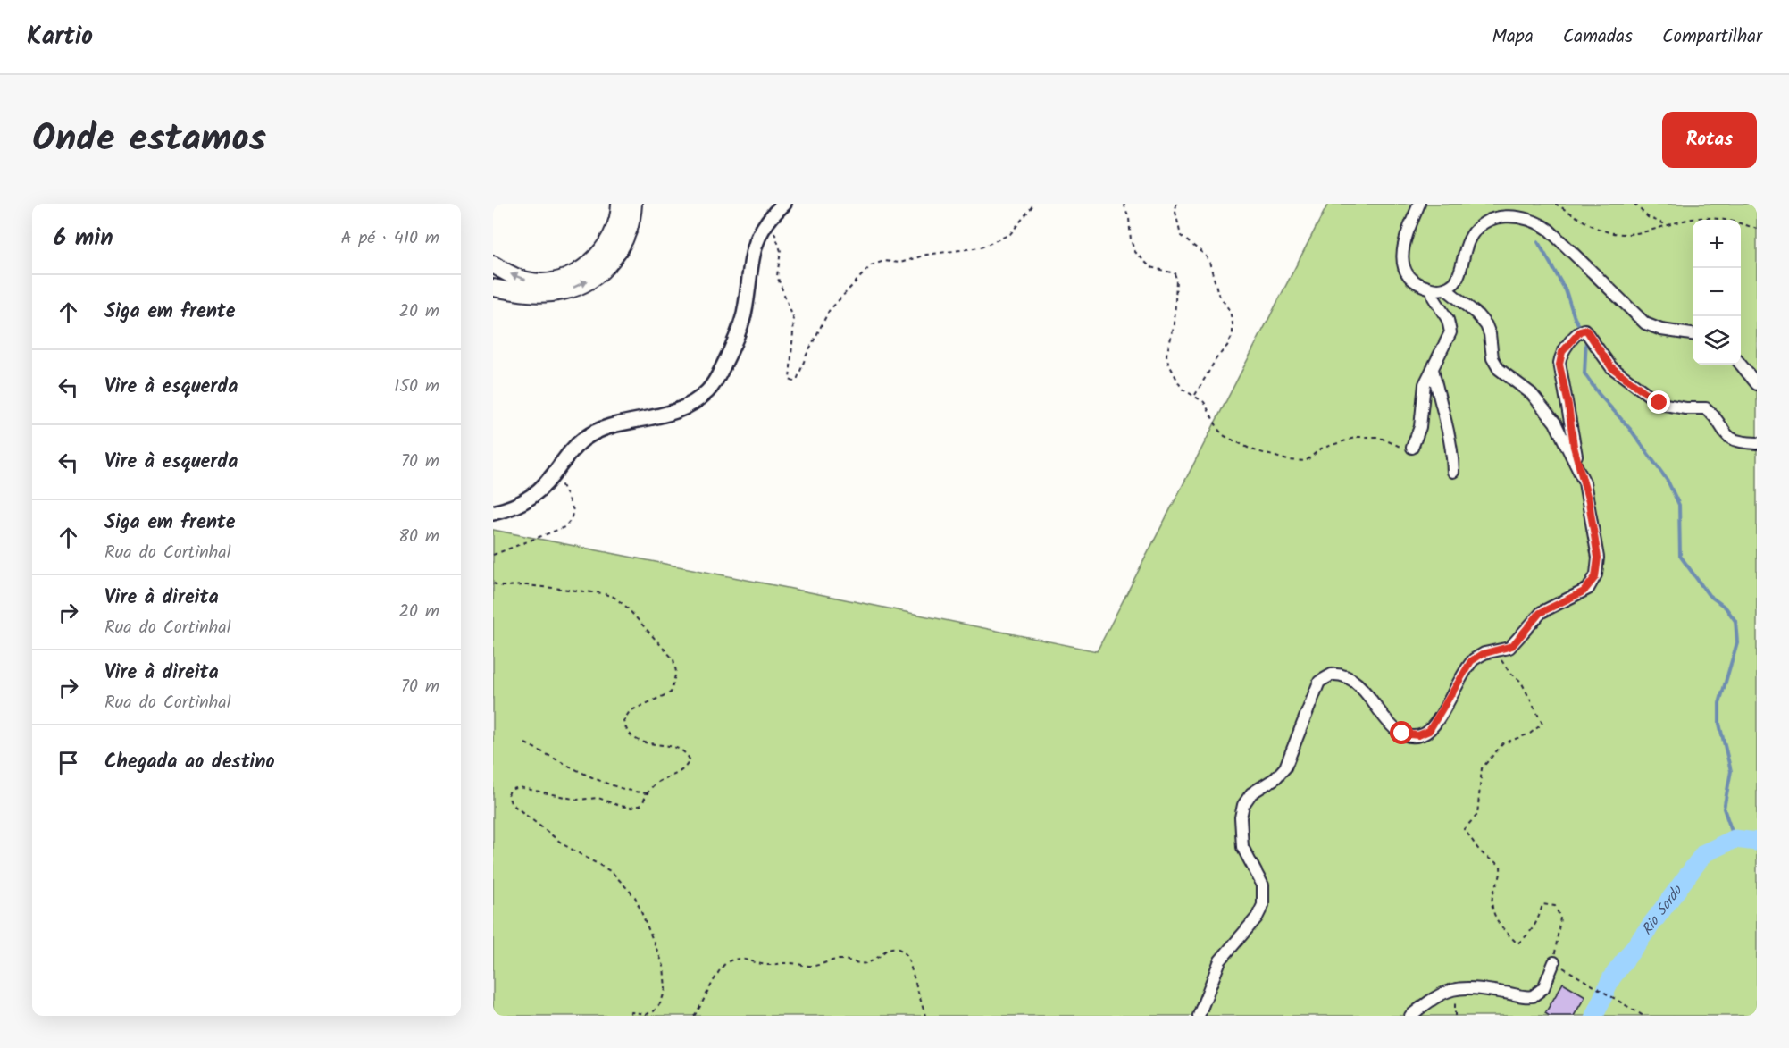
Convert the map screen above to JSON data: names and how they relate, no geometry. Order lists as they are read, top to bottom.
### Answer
{
  "water": ["Rio Sordo"],
  "page": {
    "header": "Kartio",
    "nav": ["Mapa", "Camadas", "Compartilhar"],
    "title": "Onde estamos",
    "buttons": "Rotas",
    "heading": ["6 min", "A pé · 410 m"],
    "map_buttons": ["+", "−"],
    "list": [
      ["Siga em frente", "20 m"],
      ["Vire à esquerda", "150 m"],
      ["Vire à esquerda", "70 m"],
      ["Siga em frente", "Rua do Cortinhal", "80 m"],
      ["Vire à direita", "Rua do Cortinhal", "20 m"],
      ["Vire à direita", "Rua do Cortinhal", "70 m"],
      "Chegada ao destino"
    ]
  }
}
